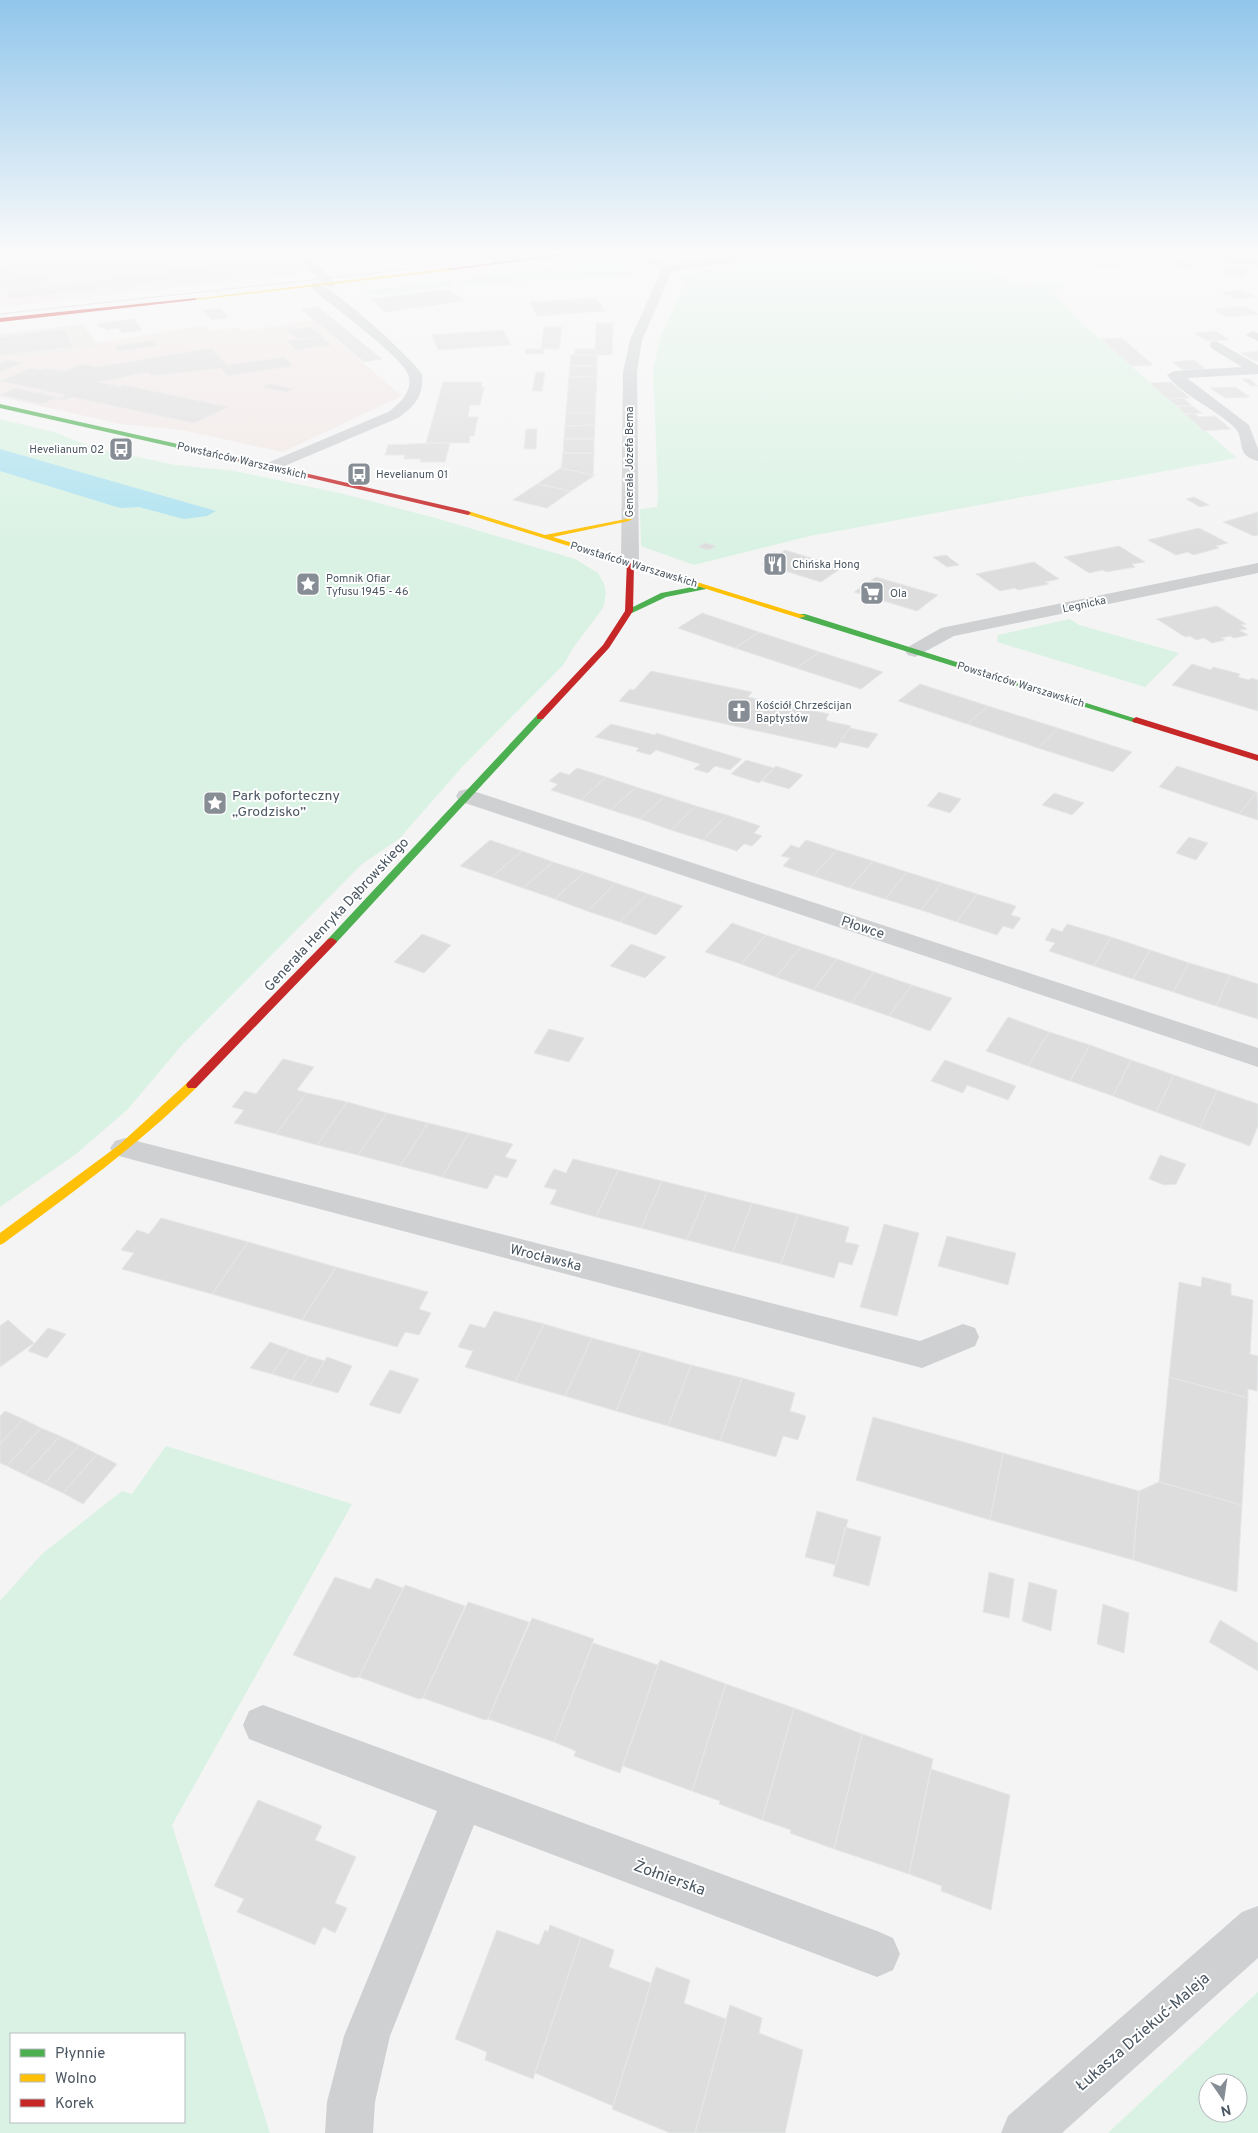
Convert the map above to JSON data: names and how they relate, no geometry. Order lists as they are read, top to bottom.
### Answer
{
  "streets": {
    "street": [
      "Powstańców Warszawskich",
      "Generała Józefa Bema",
      "Legnicka",
      "Generała Henryka Dąbrowskiego",
      "Płowce",
      "Wrocławska",
      "Żołnierska",
      "Łukasza Dziekuć-Maleja"
    ]
  },
  "crossings": [
    ["Powstańców Warszawskich", "Generała Józefa Bema"],
    ["Powstańców Warszawskich", "Legnicka"],
    ["Generała Henryka Dąbrowskiego", "Płowce"],
    ["Generała Henryka Dąbrowskiego", "Wrocławska"]
  ],
  "places": {
    "bus stop": ["Hevelianum 02", "Hevelianum 01"],
    "restaurant": ["Chińska Hong"],
    "place": ["Pomnik Ofiar Tyfusu 1945 - 46", "Park poforteczny „Grodzisko”"],
    "supermarket": ["Ola"],
    "church": ["Kościół Chrześcijan Baptystów"]
  },
  "legend": ["Płynnie", "Wolno", "Korek"],
  "north": "bottom"
}
